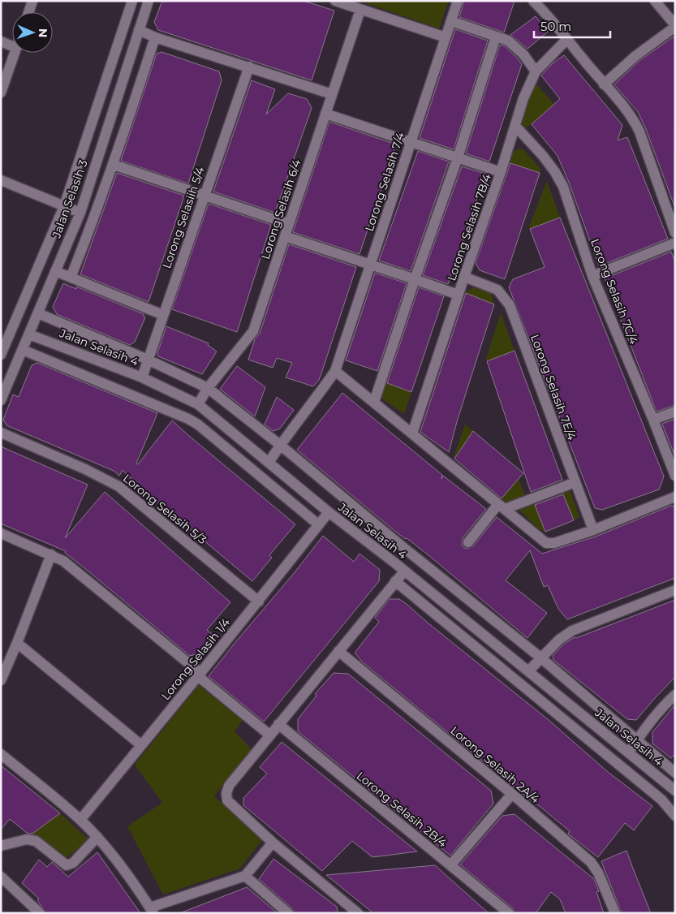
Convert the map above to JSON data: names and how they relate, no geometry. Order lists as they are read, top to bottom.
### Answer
{
  "streets": {
    "street": [
      "Lorong Selasih 7/4",
      "Jalan Selasih 3",
      "Lorong Selasih 6/4",
      "Lorong Selasiih 5/4",
      "Lorong Selasih 7B/4",
      "Lorong Selasih 7C/4",
      "Jalan Selasih 4",
      "Lorong Selasih 7E/4",
      "Lorong Selasih 5/3",
      "Lorong Selasih 1/4",
      "Lorong Selasih 2A/4",
      "Lorong Selasih 2B/4"
    ]
  },
  "crossings": [
    ["Lorong Selasih 7/4", "Jalan Selasih 4"],
    ["Jalan Selasih 3", "Jalan Selasih 4"],
    ["Lorong Selasih 6/4", "Jalan Selasih 4"],
    ["Lorong Selasiih 5/4", "Jalan Selasih 4"],
    ["Lorong Selasih 7B/4", "Lorong Selasih 7C/4"],
    ["Lorong Selasih 7B/4", "Lorong Selasih 7E/4"],
    ["Jalan Selasih 4", "Lorong Selasih 1/4"],
    ["Lorong Selasih 5/3", "Lorong Selasih 1/4"]
  ],
  "scale_bar": "50 m",
  "north": "right"
}
